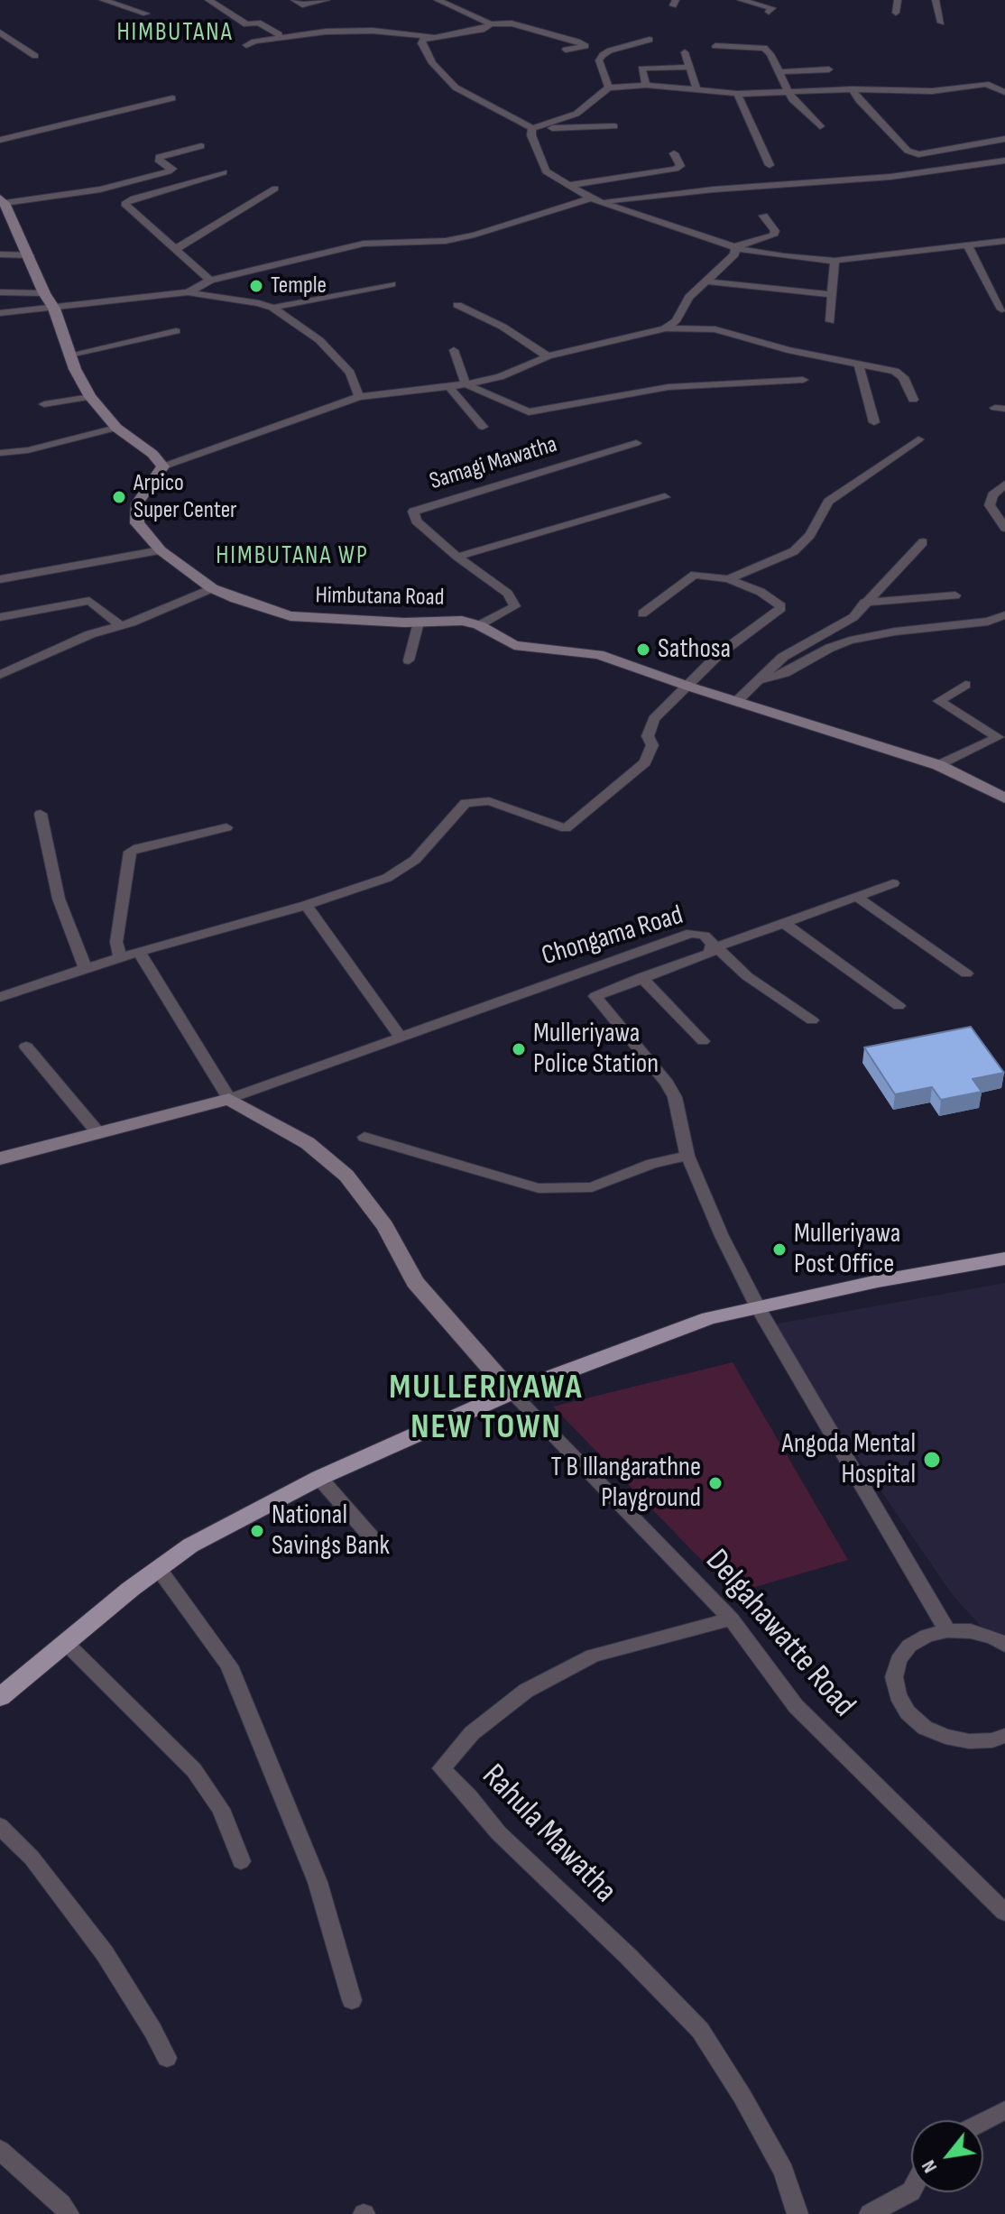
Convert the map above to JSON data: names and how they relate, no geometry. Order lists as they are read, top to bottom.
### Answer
{
  "streets": {
    "street": [
      "Samagi Mawatha",
      "Himbutana Road",
      "Chongama Road",
      "Delgahawatte Road",
      "Rahula Mawatha"
    ]
  },
  "crossings": [
    ["Samagi Mawatha", "Himbutana Road"],
    ["Delgahawatte Road", "Rahula Mawatha"]
  ],
  "districts": ["HIMBUTANA", "HIMBUTANA WP", "MULLERIYAWA NEW TOWN"],
  "places": [
    "Temple",
    "Arpico Super Center",
    "Sathosa",
    "Mulleriyawa Police Station",
    "Mulleriyawa Post Office",
    "Angoda Mental Hospital",
    "T B Illangarathne Playground",
    "National Savings Bank"
  ],
  "north": "bottom left"
}
